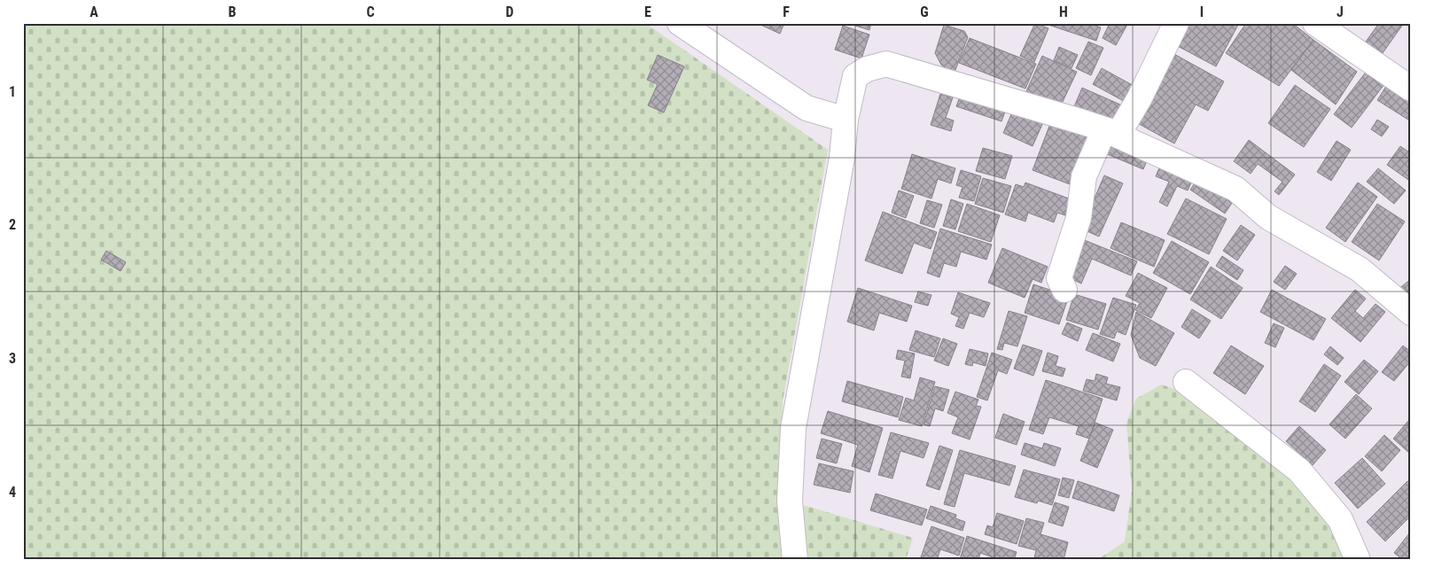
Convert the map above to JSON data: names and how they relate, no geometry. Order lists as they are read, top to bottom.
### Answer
{
  "grid": {
    "columns": [
      "A",
      "B",
      "C",
      "D",
      "E",
      "F",
      "G",
      "H",
      "I",
      "J"
    ],
    "rows": [
      "1",
      "2",
      "3",
      "4"
    ]
  }
}
